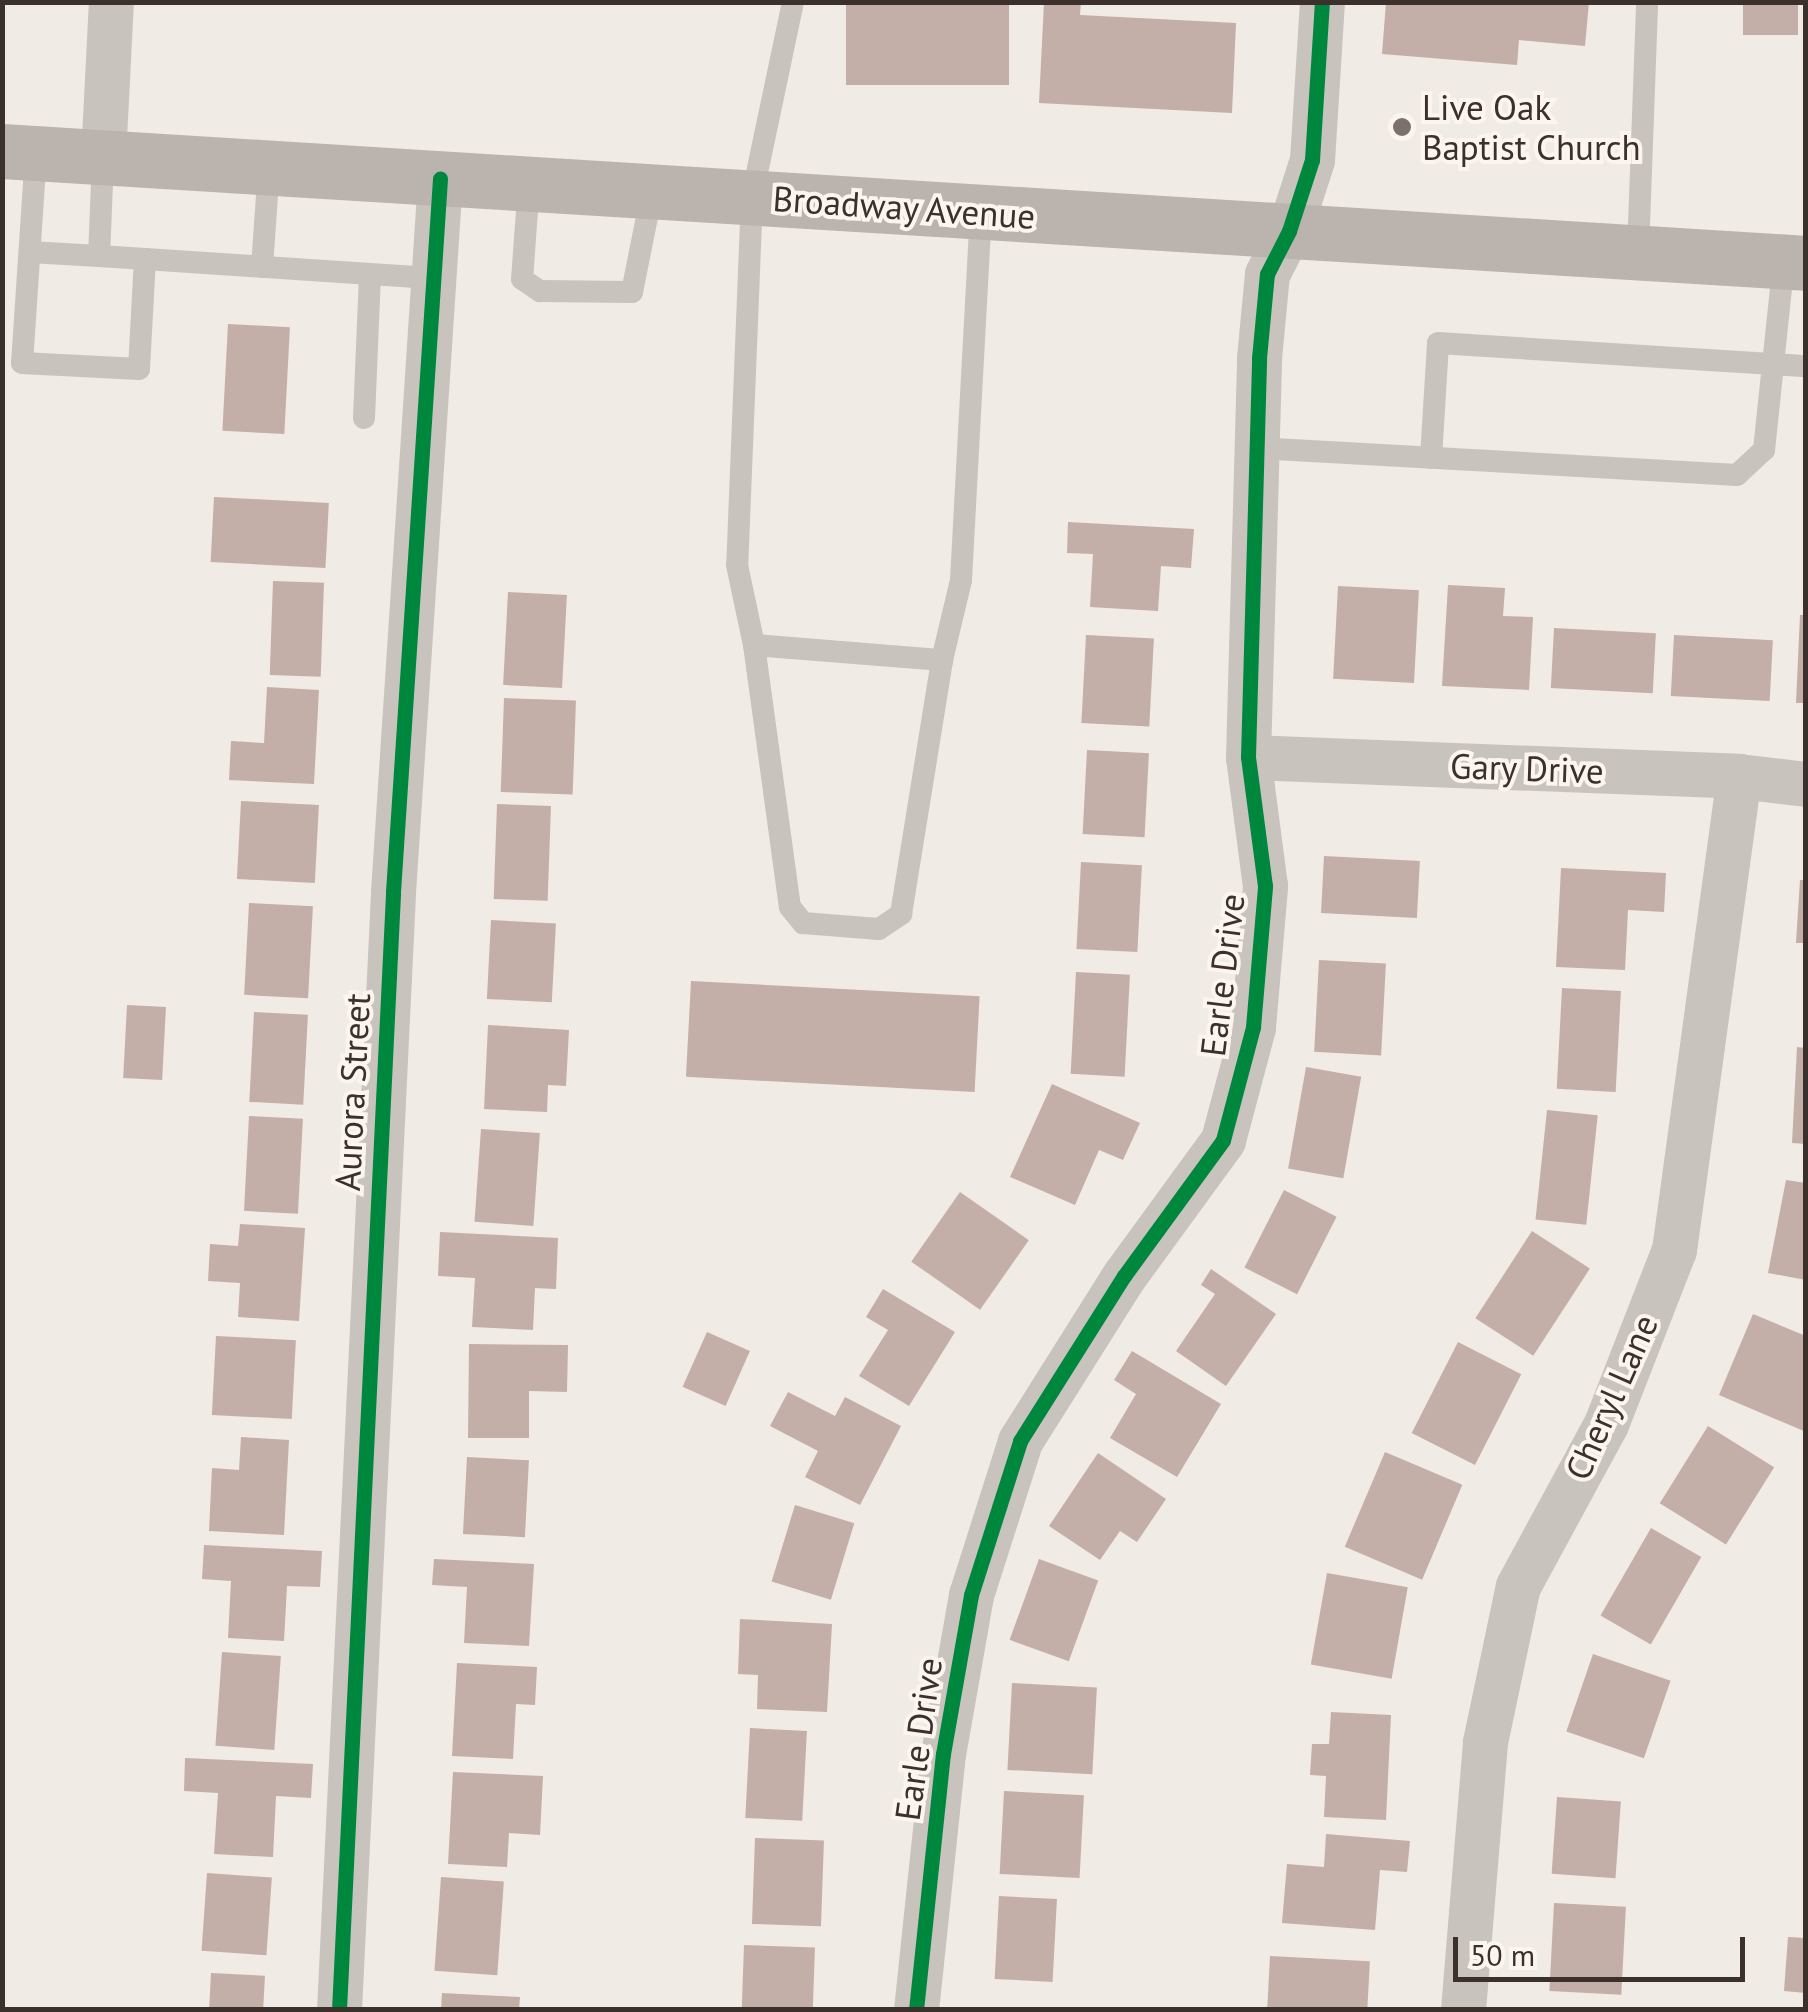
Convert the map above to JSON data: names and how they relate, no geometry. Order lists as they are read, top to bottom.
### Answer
{
  "streets": {
    "main road": ["Broadway Avenue"],
    "street": [
      "Gary Drive",
      "Earle Drive",
      "Aurora Street",
      "Cheryl Lane"
    ]
  },
  "crossings": [
    ["Broadway Avenue", "Earle Drive"],
    ["Broadway Avenue", "Aurora Street"],
    ["Gary Drive", "Earle Drive"],
    ["Gary Drive", "Cheryl Lane"]
  ],
  "places": ["Live Oak Baptist Church"],
  "scale_bar": "50 m"
}
